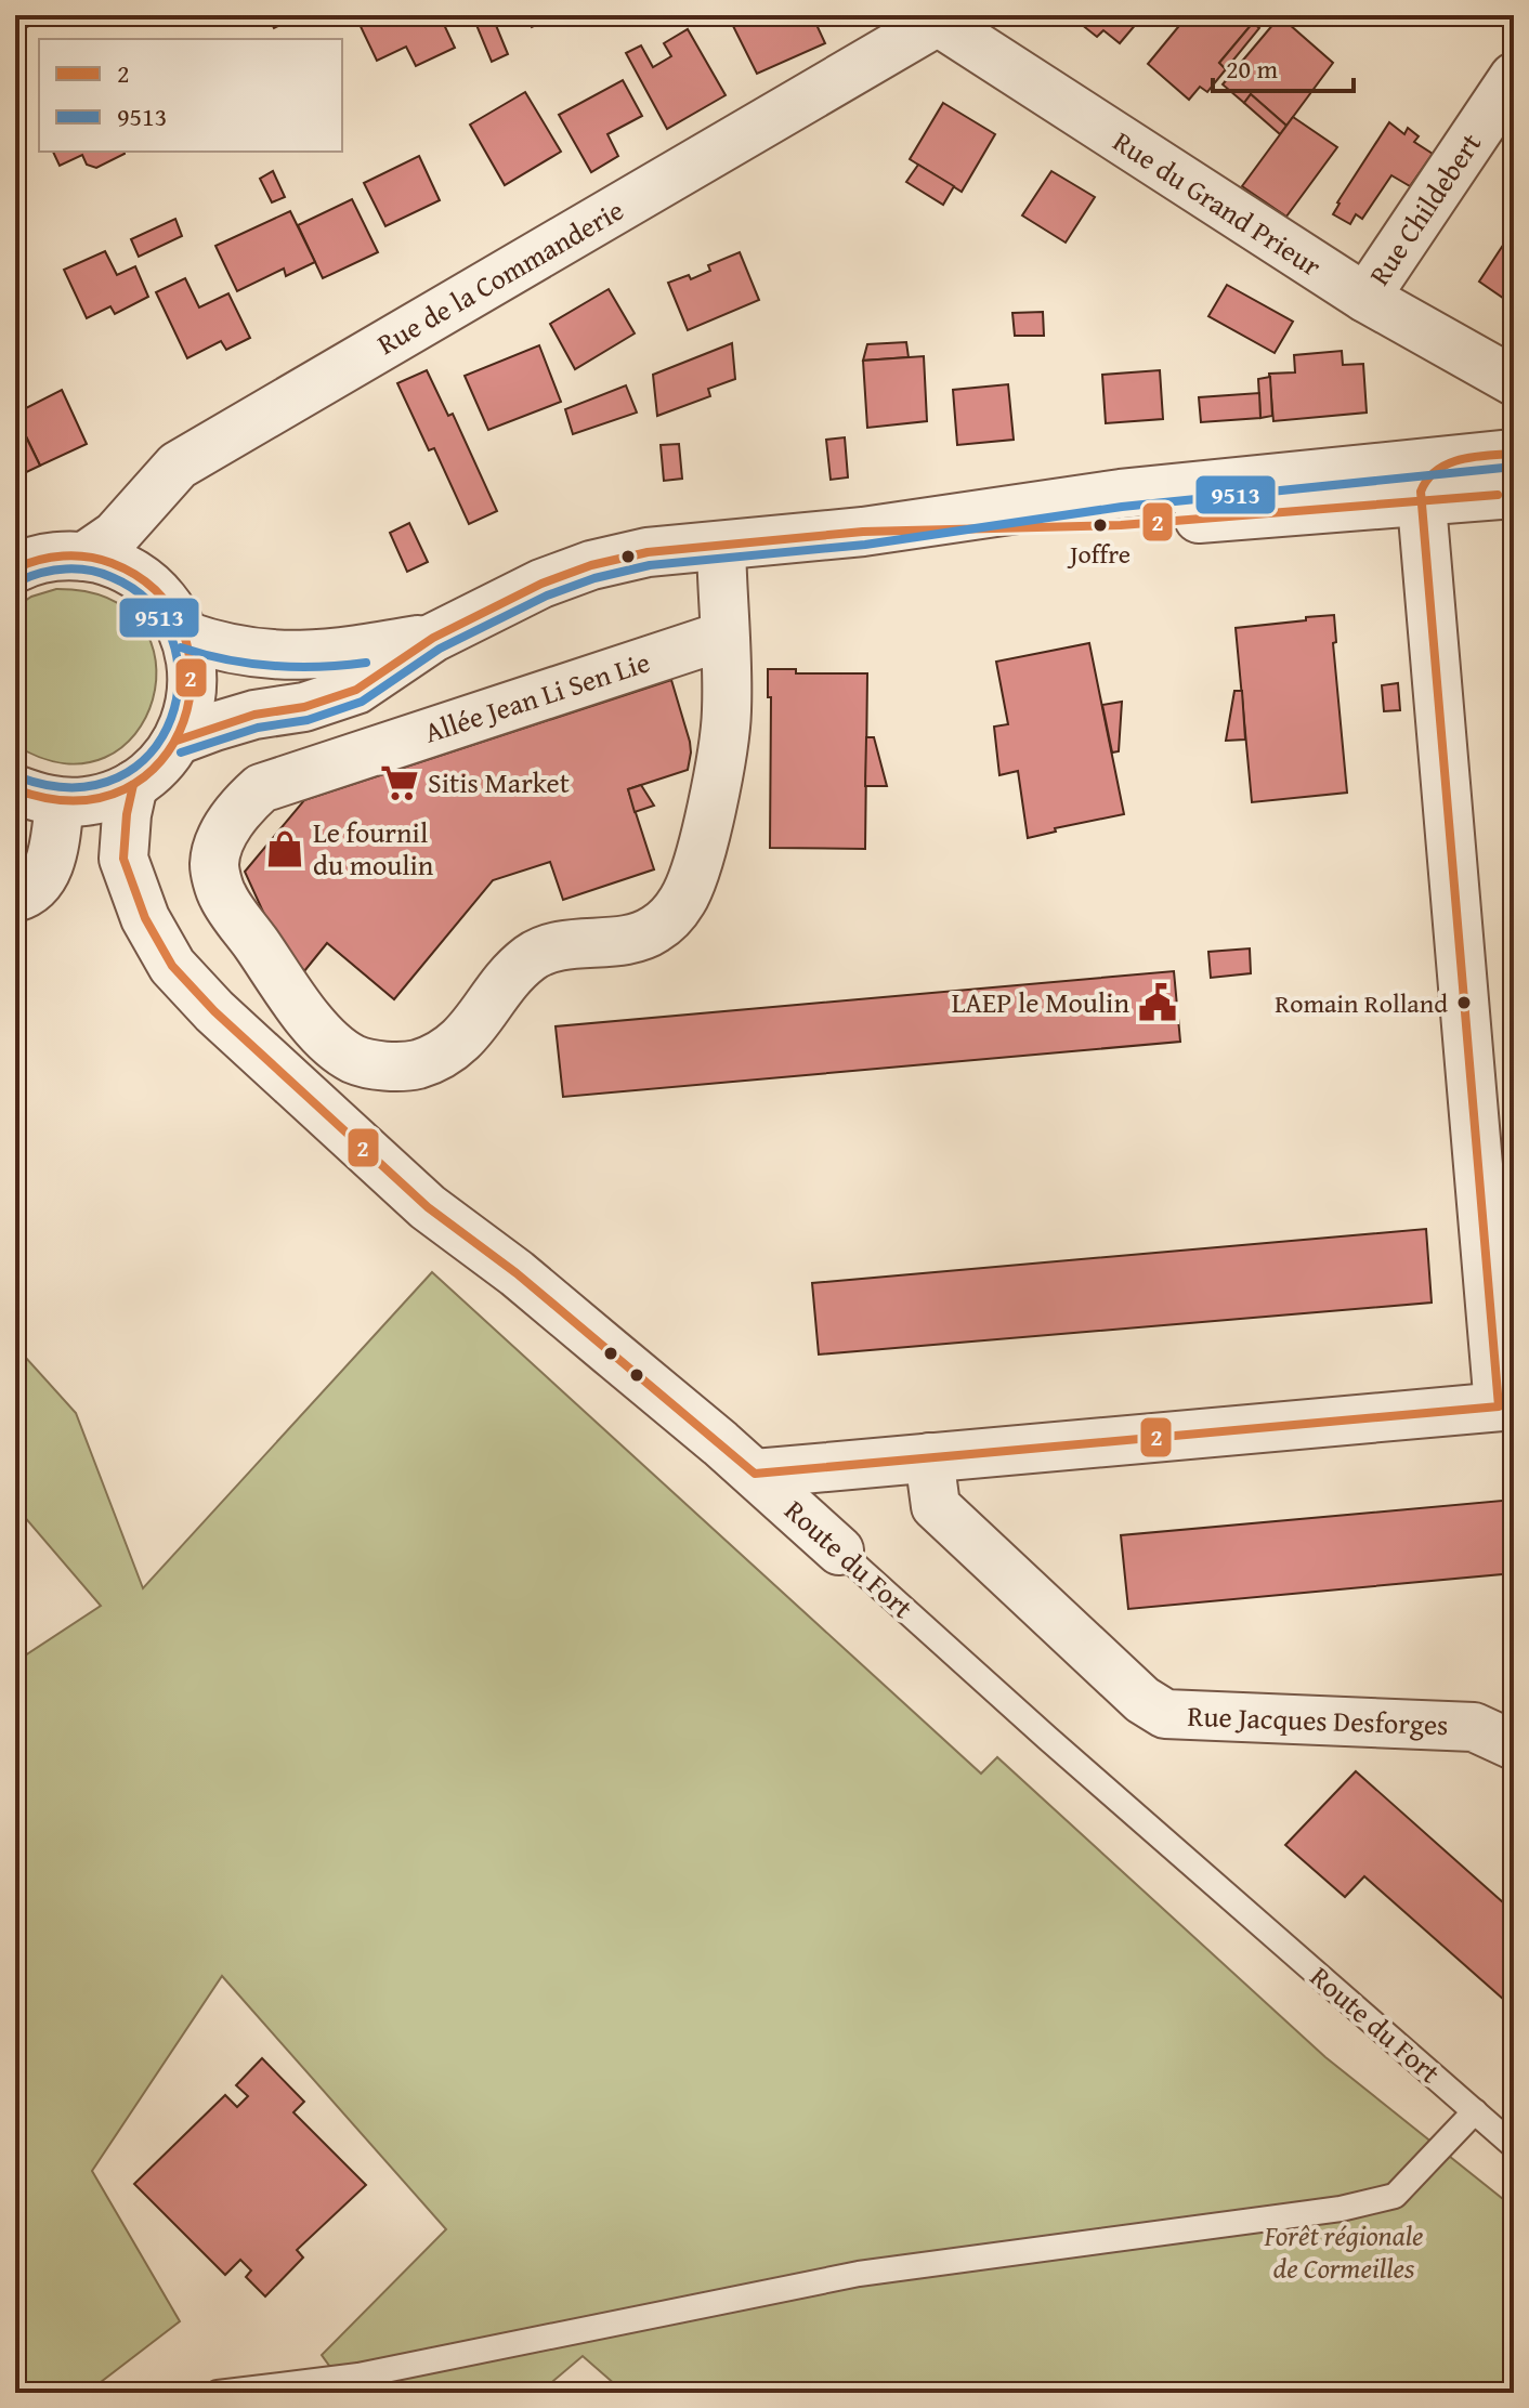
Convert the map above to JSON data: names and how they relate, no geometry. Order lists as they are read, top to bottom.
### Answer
{
  "streets": {
    "street": [
      "Rue du Grand Prieur",
      "Rue Childebert",
      "Rue de la Commanderie",
      "Allée Jean Li Sen Lie",
      "Route du Fort",
      "Rue Jacques Desforges"
    ]
  },
  "crossings": [
    ["Rue du Grand Prieur", "Rue Childebert"],
    ["Rue du Grand Prieur", "Rue de la Commanderie"]
  ],
  "parks": ["Forêt régionale de Cormeilles"],
  "places": {
    "other": ["Joffre", "Romain Rolland"],
    "supermarket": ["Sitis Market"],
    "shop": ["Le fournil du moulin"],
    "public building": ["LAEP le Moulin"]
  },
  "lines": ["transit line 2", "transit line 9513"],
  "legend": ["2", "9513"],
  "scale_bar": "20 m"
}
